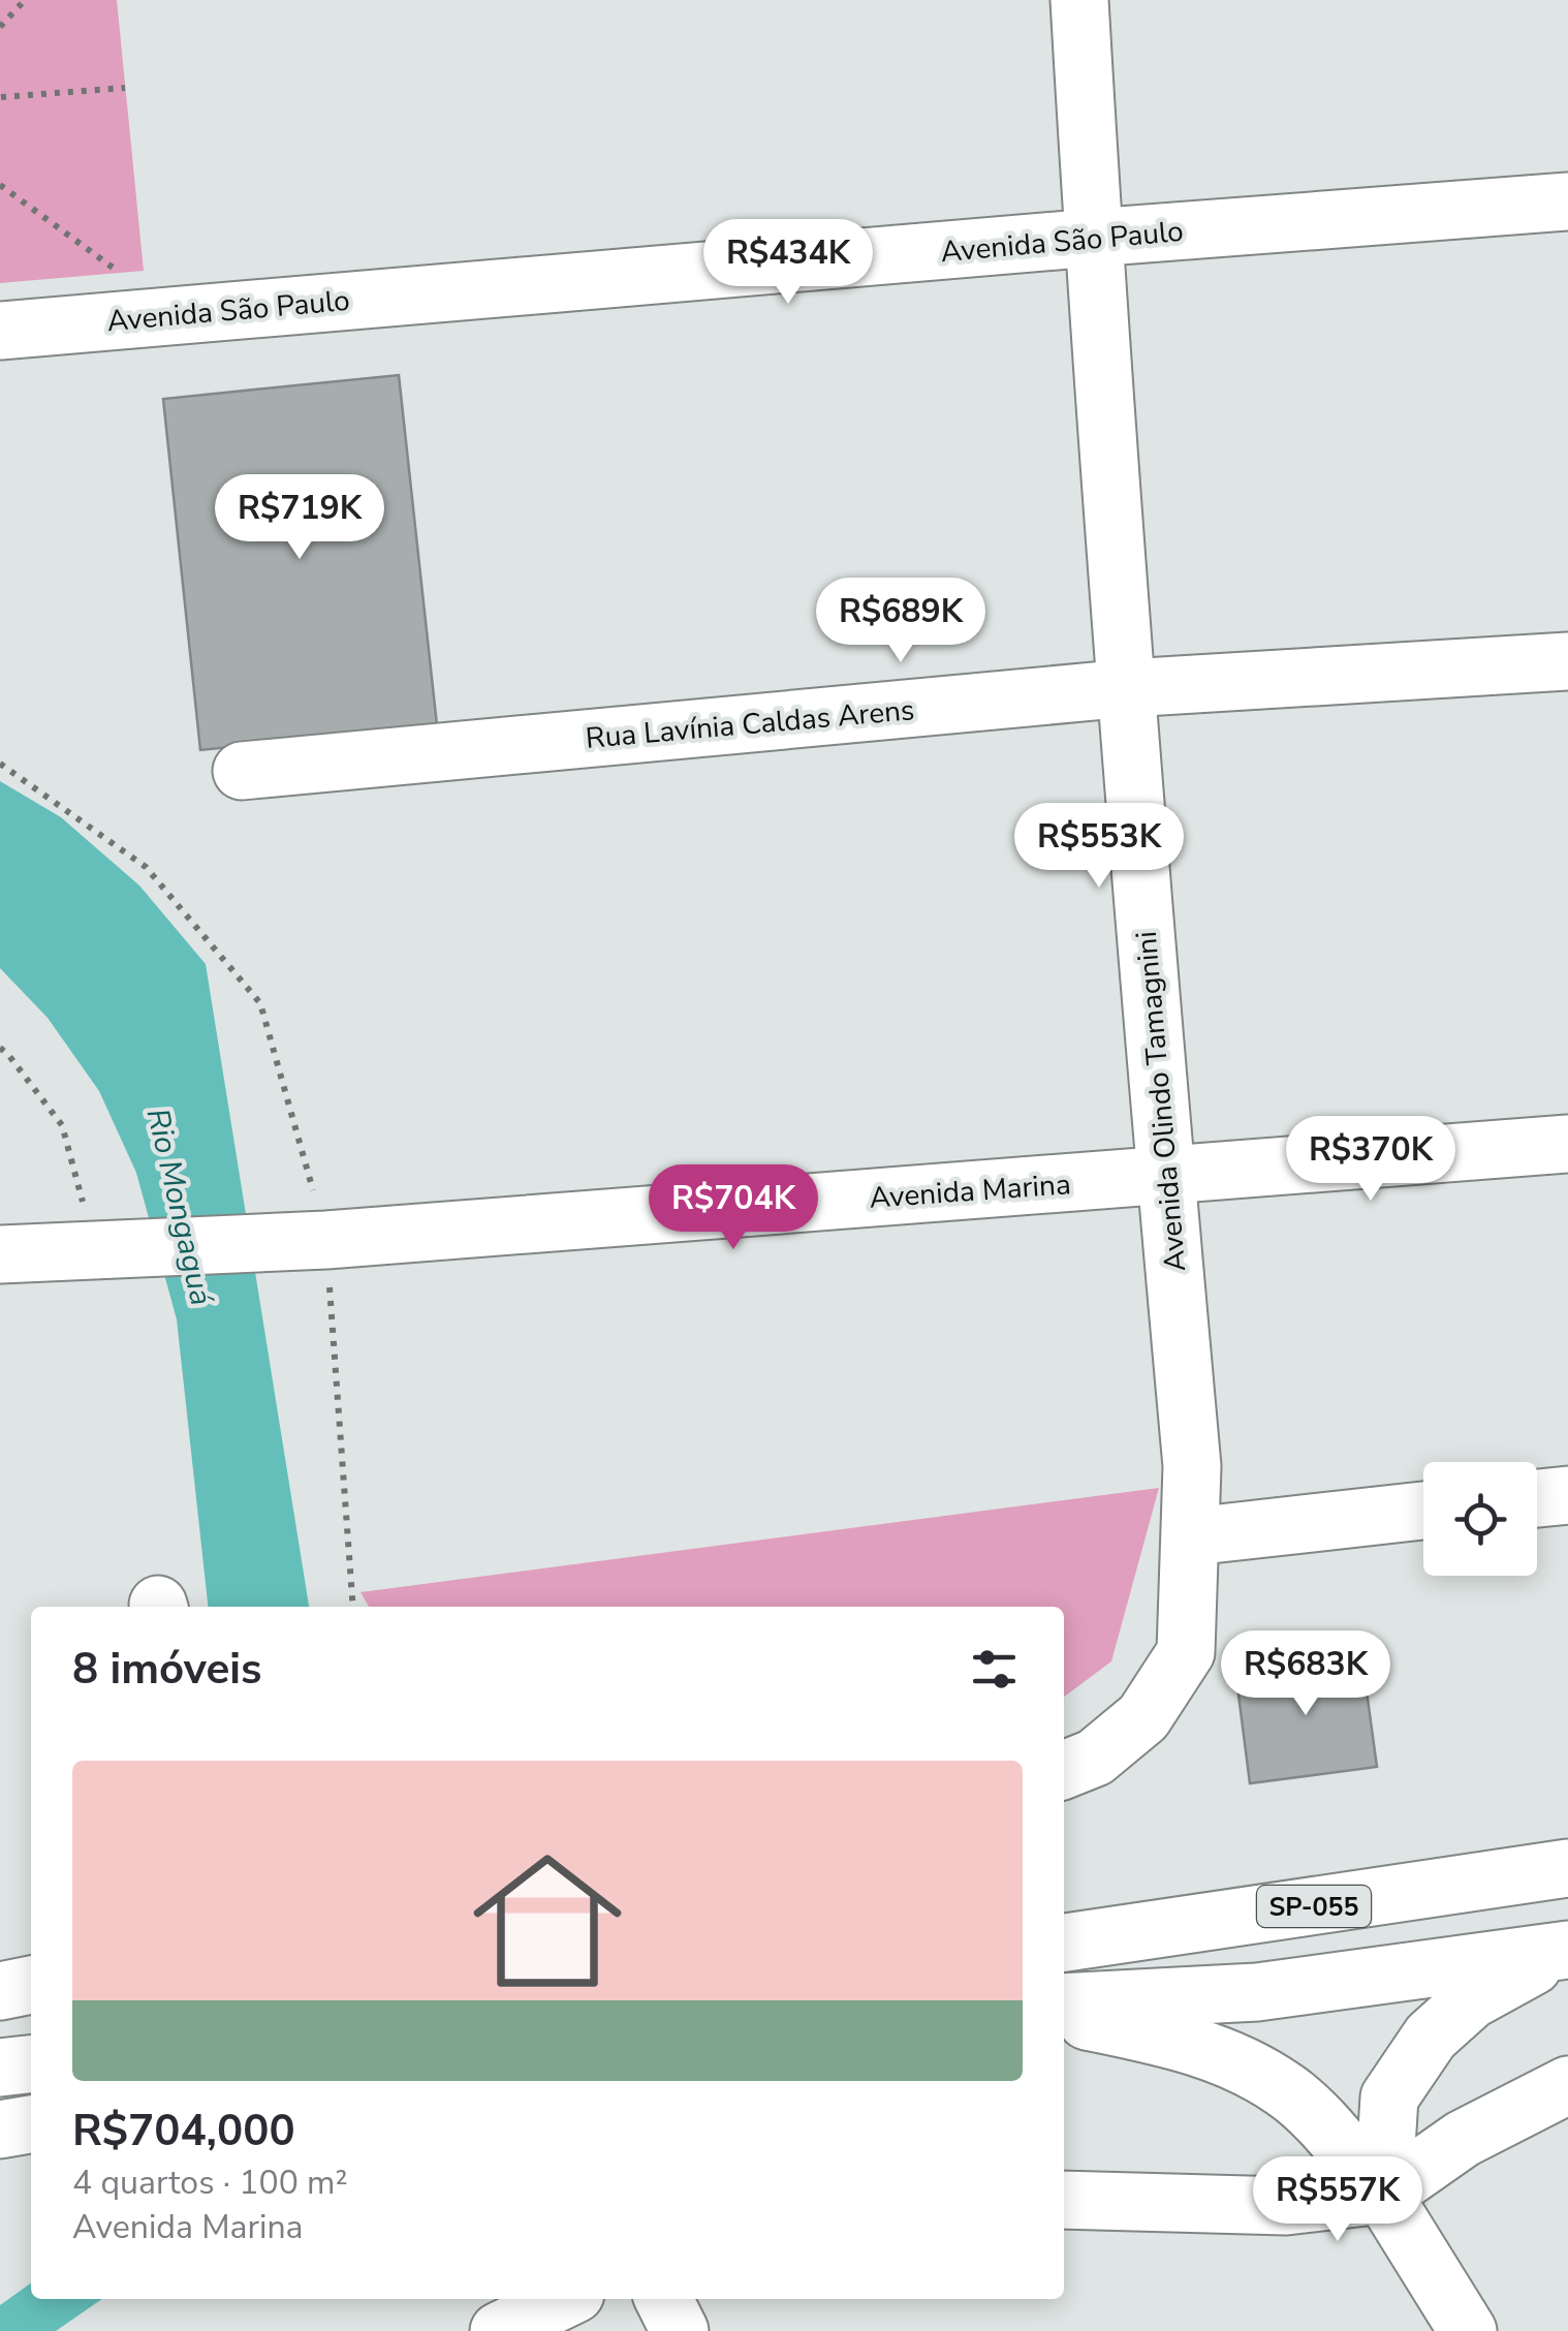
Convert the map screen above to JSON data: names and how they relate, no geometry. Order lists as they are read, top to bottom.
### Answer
{
  "streets": {
    "main road": [
      "Avenida São Paulo",
      "Rua Lavínia Caldas Arens",
      "Avenida Olindo Tamagnini",
      "Avenida Marina",
      "SP-055"
    ]
  },
  "crossings": [
    ["Avenida São Paulo", "Avenida Olindo Tamagnini"],
    ["Rua Lavínia Caldas Arens", "Avenida Olindo Tamagnini"],
    ["Avenida Olindo Tamagnini", "Avenida Marina"]
  ],
  "water": ["Rio Mongaguá"],
  "page": {
    "price": [
      "R$434K",
      "R$719K",
      "R$689K",
      "R$553K",
      "R$370K",
      "R$704K",
      "R$683K",
      "R$557K"
    ],
    "heading": "8 imóveis",
    "list": [
      {
        "name": "R$704,000",
        "note": "4 quartos · 100 m² · Avenida Marina"
      }
    ]
  }
}
